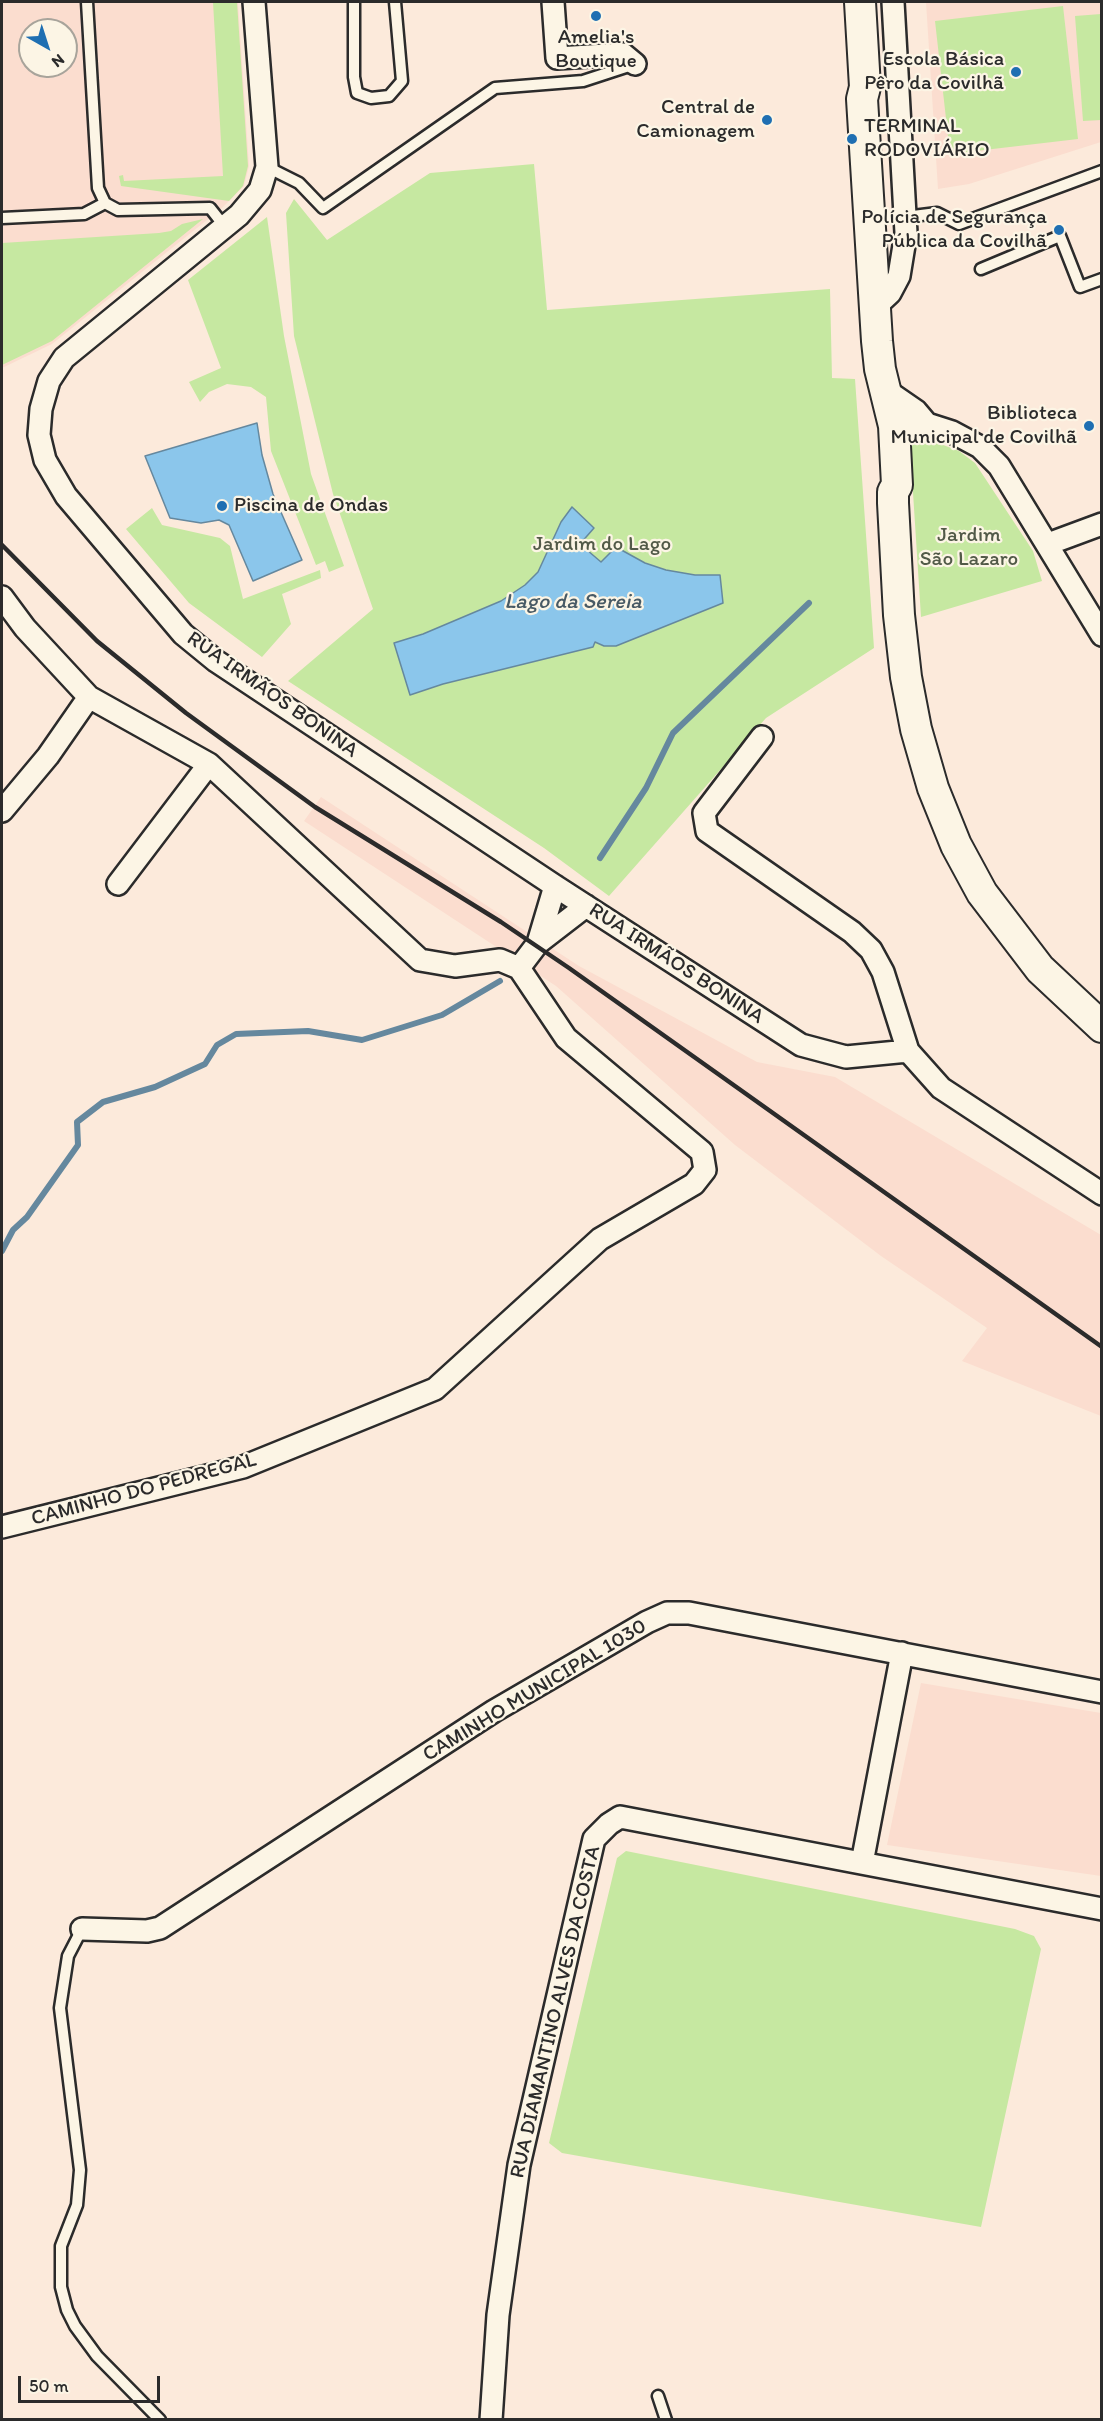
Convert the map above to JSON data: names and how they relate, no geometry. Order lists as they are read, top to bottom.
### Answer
{
  "streets": {
    "street": [
      "RUA IRMÃOS BONINA",
      "CAMINHO DO PEDREGAL",
      "CAMINHO MUNICIPAL 1030",
      "RUA DIAMANTINO ALVES DA COSTA"
    ]
  },
  "water": ["Lago da Sereia"],
  "parks": ["Jardim São Lazaro", "Jardim do Lago"],
  "places": [
    "Amelia's Boutique",
    "Escola Básica Pêro da Covilhã",
    "Central de Camionagem",
    "TERMINAL RODOVIÁRIO",
    "Polícia de Segurança Pública da Covilhã",
    "Biblioteca Municipal de Covilhã",
    "Piscina de Ondas"
  ],
  "scale_bar": "50 m",
  "north": "bottom right"
}
